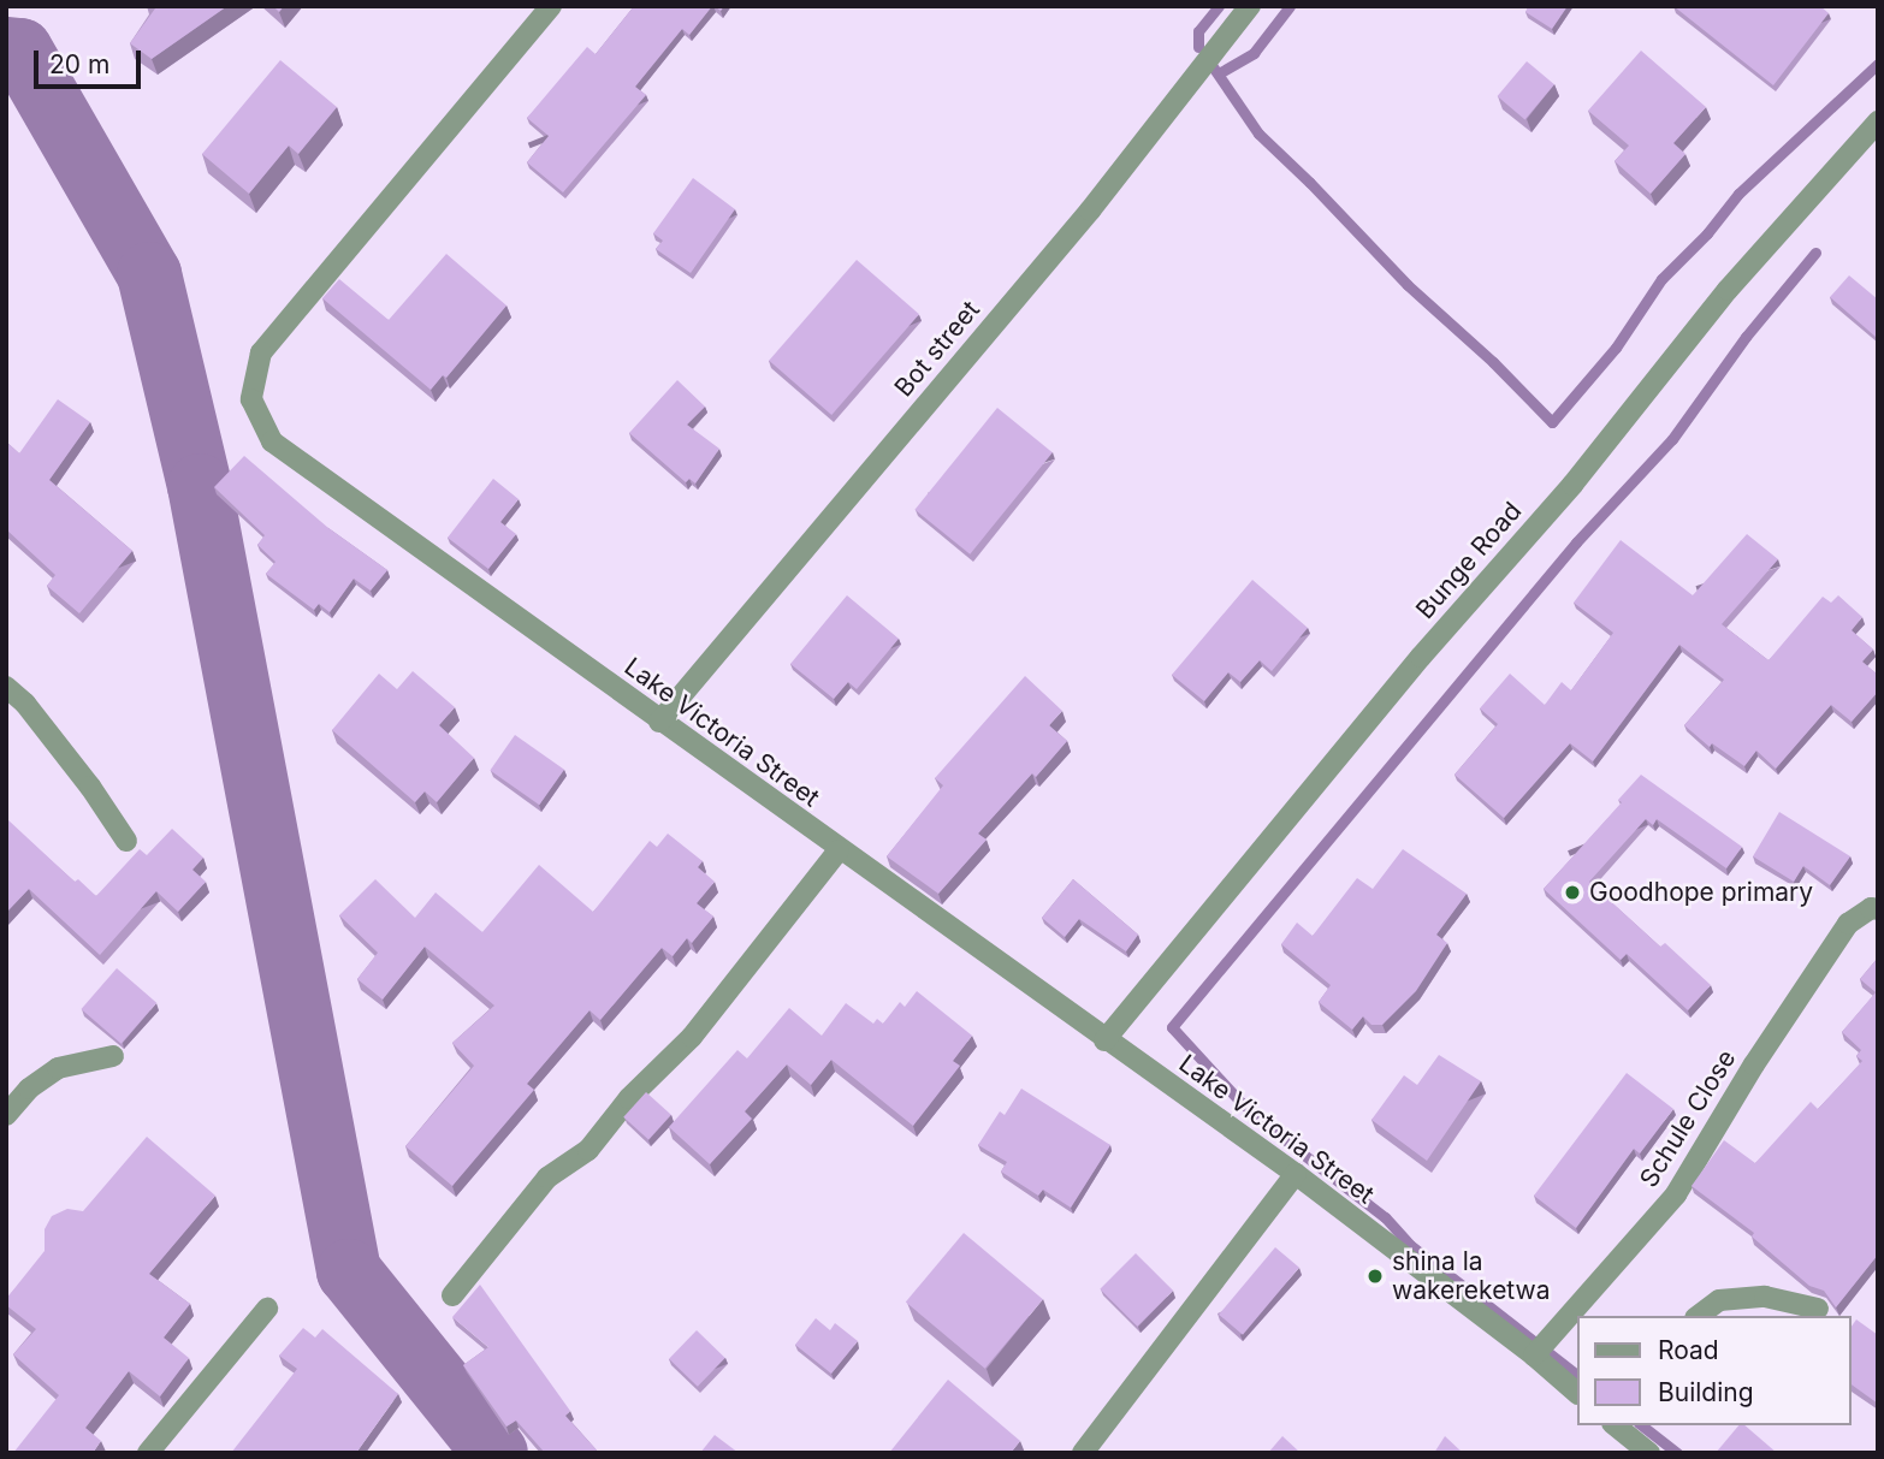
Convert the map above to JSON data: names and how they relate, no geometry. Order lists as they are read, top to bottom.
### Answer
{
  "streets": {
    "street": [
      "Bot street",
      "Bunge Road",
      "Lake Victoria Street",
      "Schule Close"
    ]
  },
  "crossings": [
    ["Bot street", "Lake Victoria Street"],
    ["Bunge Road", "Lake Victoria Street"],
    ["Lake Victoria Street", "Schule Close"]
  ],
  "places": ["Goodhope primary", "shina la wakereketwa"],
  "legend": ["Road", "Building"],
  "scale_bar": "20 m"
}
